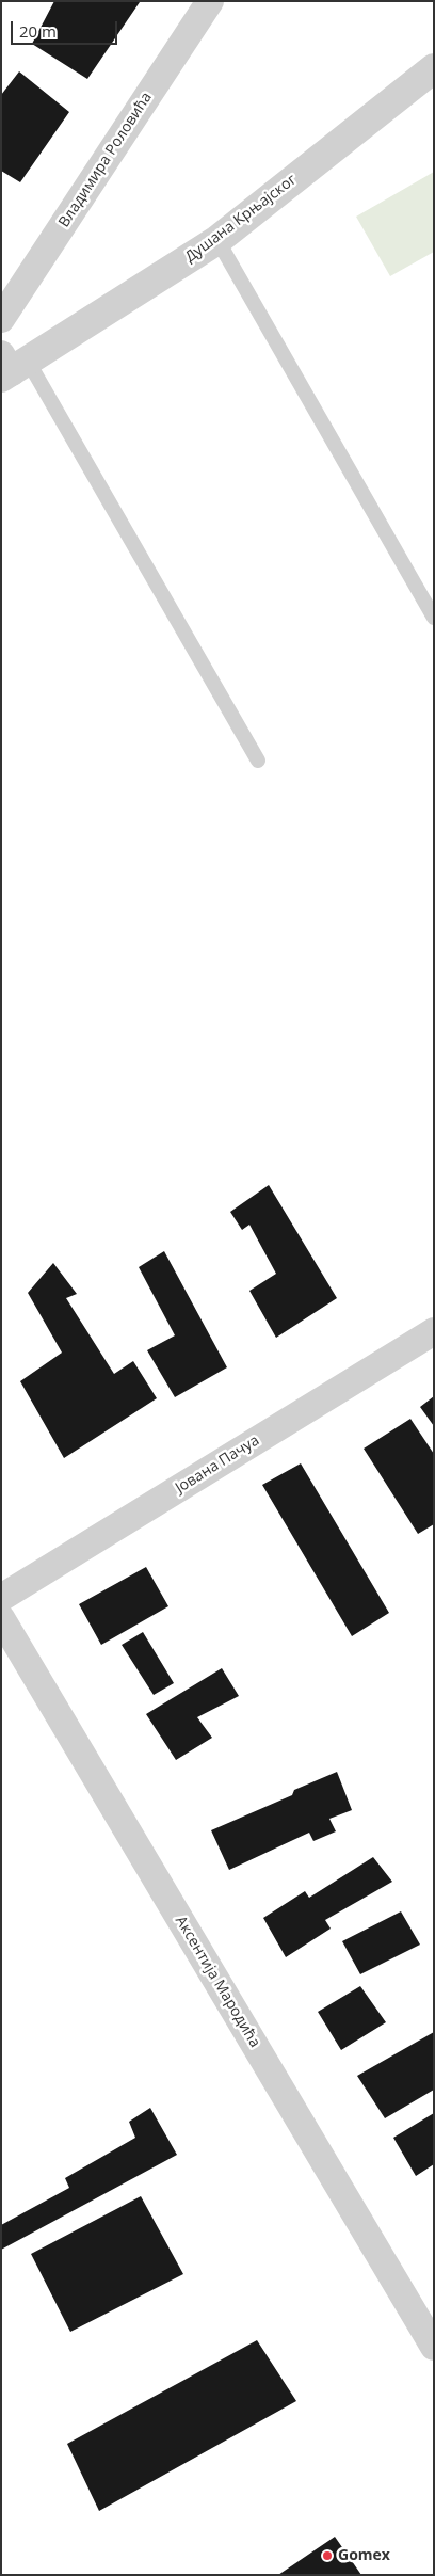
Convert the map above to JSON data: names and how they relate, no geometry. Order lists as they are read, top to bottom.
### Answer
{
  "streets": {
    "street": [
      "Владимира Роловића",
      "Душана Крњајског",
      "Јована Пачуа",
      "Аксентија Мародића"
    ]
  },
  "places": ["Gomex"],
  "scale_bar": "20 m"
}
